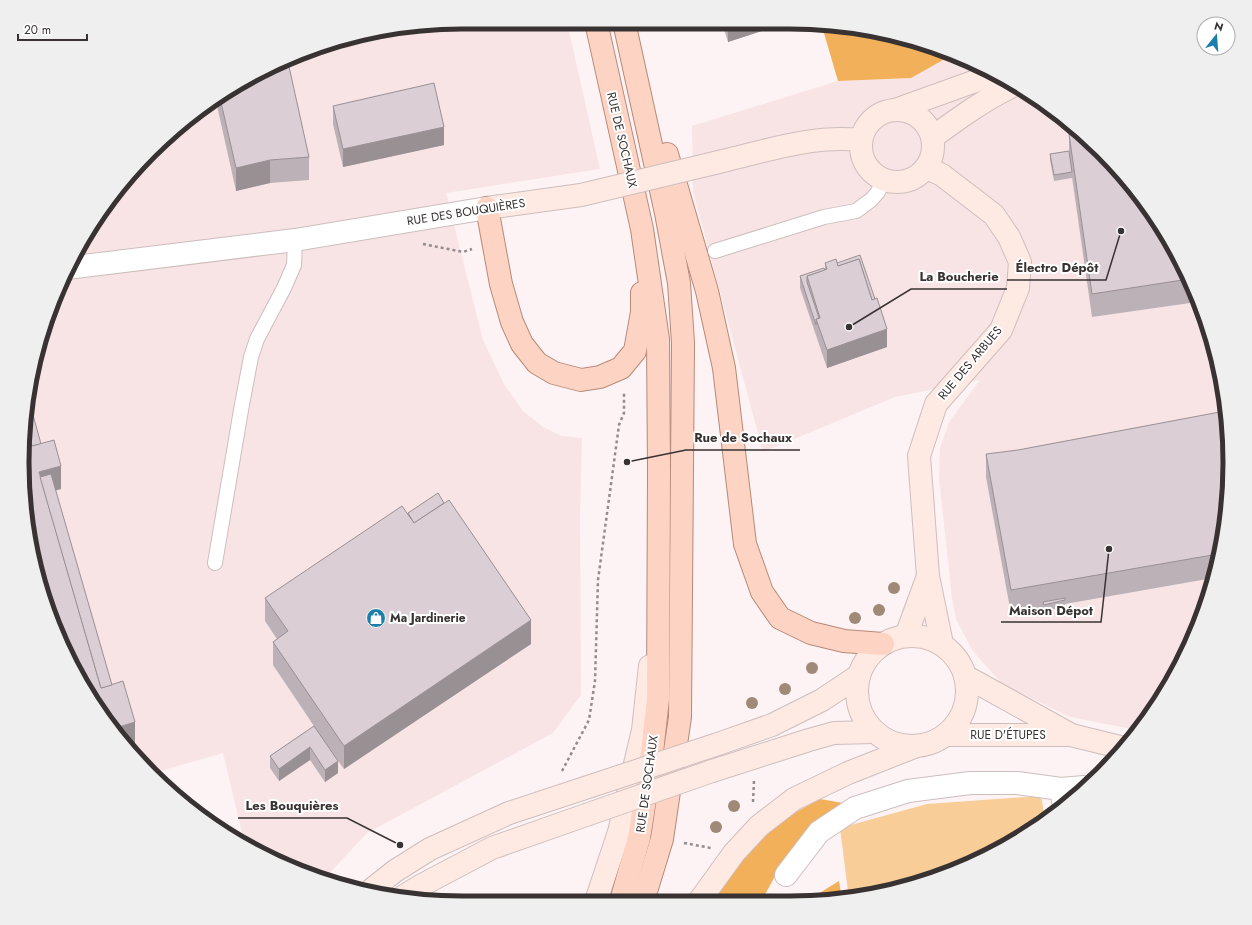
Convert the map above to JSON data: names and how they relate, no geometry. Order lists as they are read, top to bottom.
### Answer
{
  "streets": {
    "main road": [
      "RUE DE SOCHAUX",
      "RUE DES BOUQUIÈRES",
      "RUE DES ARBUES",
      "RUE D'ÉTUPES"
    ]
  },
  "crossings": [
    ["RUE DES BOUQUIÈRES", "RUE DES ARBUES"],
    ["RUE DES ARBUES", "RUE D'ÉTUPES"]
  ],
  "places": {
    "other": [
      "Électro Dépôt",
      "La Boucherie",
      "Rue de Sochaux",
      "Maison Dépot",
      "Les Bouquières"
    ],
    "shop": ["Ma Jardinerie"]
  },
  "scale_bar": "20 m",
  "north": "top"
}
